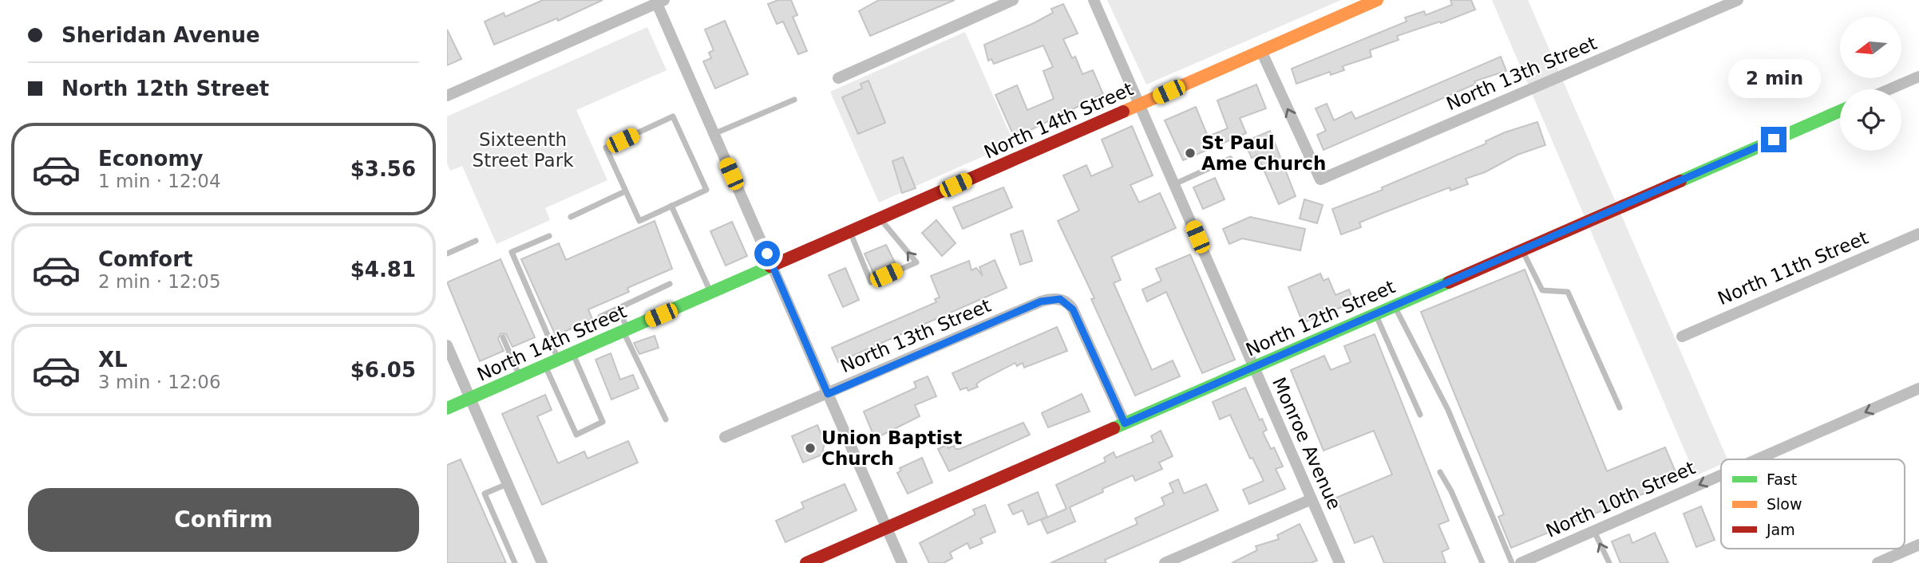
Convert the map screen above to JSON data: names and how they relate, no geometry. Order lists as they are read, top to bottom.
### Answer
{
  "streets": {
    "street": [
      "North 13th Street",
      "North 14th Street",
      "North 11th Street",
      "North 12th Street",
      "Monroe Avenue",
      "North 10th Street"
    ]
  },
  "crossings": [
    ["North 13th Street", "North 14th Street"],
    ["North 13th Street", "North 12th Street"],
    ["North 14th Street", "Monroe Avenue"],
    ["North 12th Street", "Monroe Avenue"]
  ],
  "one_way": ["North 13th Street", "North 10th Street"],
  "parks": ["Sixteenth Street Park"],
  "places": ["St Paul Ame Church", "Union Baptist Church"],
  "legend": ["Fast", "Slow", "Jam"],
  "north": "left",
  "page": {
    "banner": ["Sheridan Avenue", "North 12th Street"],
    "bubble": "2 min",
    "list": [
      {
        "name": "Economy",
        "note": "1 min · 12:04",
        "value": "$3.56"
      },
      {
        "name": "Comfort",
        "note": "2 min · 12:05",
        "value": "$4.81"
      },
      {
        "name": "XL",
        "note": "3 min · 12:06",
        "value": "$6.05"
      }
    ],
    "buttons": "Confirm"
  }
}
